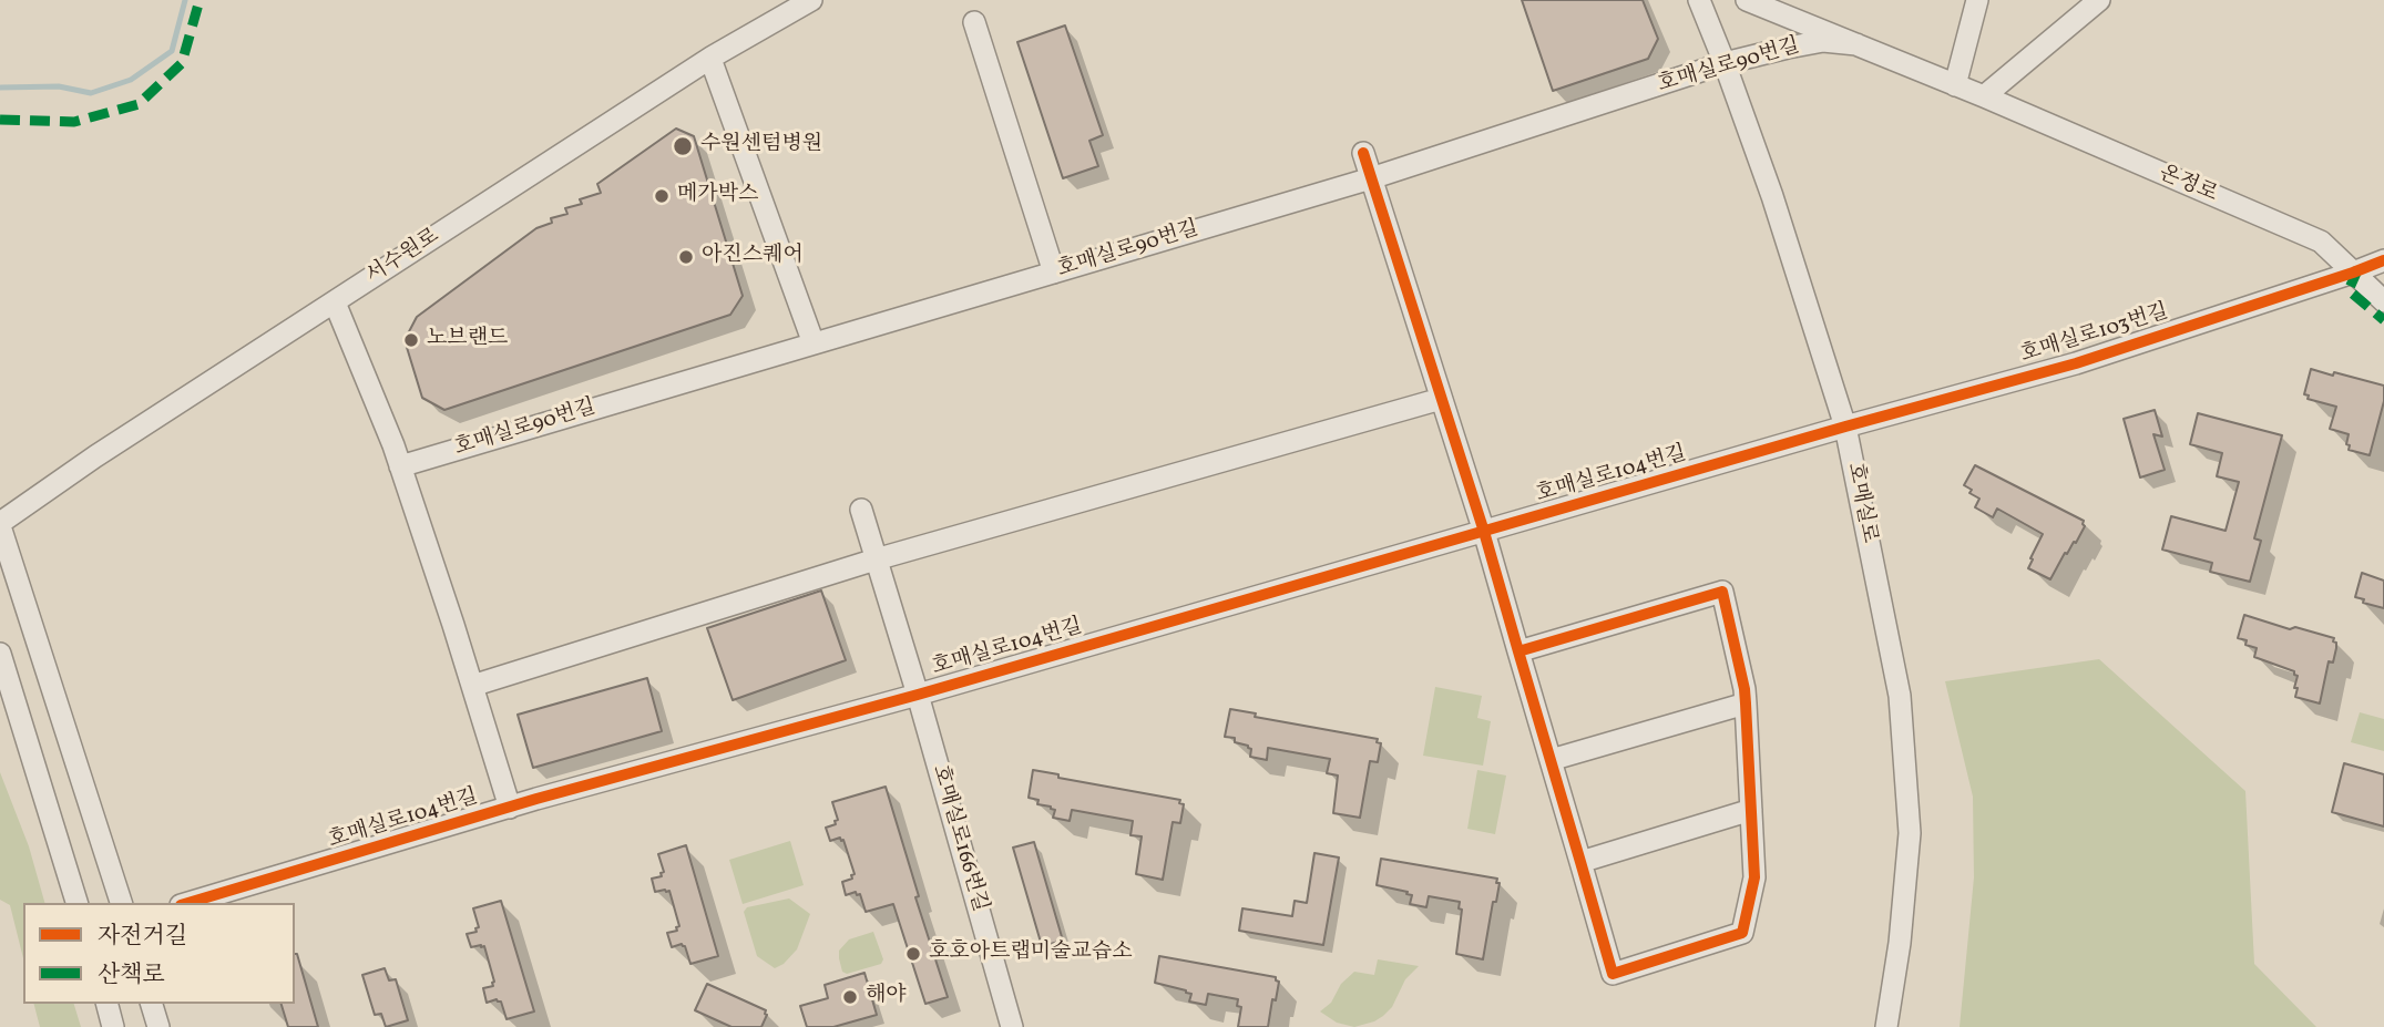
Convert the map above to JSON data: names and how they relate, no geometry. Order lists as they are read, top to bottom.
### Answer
{
  "streets": {
    "street": [
      "호매실로90번길",
      "온정로",
      "서수원로",
      "호매실로103번길",
      "호매실로104번길",
      "호매실로",
      "호매실로166번길"
    ]
  },
  "crossings": [
    ["호매실로90번길", "온정로"],
    ["호매실로90번길", "호매실로"],
    ["온정로", "호매실로103번길"],
    ["호매실로103번길", "호매실로104번길"],
    ["호매실로103번길", "호매실로"],
    ["호매실로104번길", "호매실로"],
    ["호매실로104번길", "호매실로166번길"]
  ],
  "places": [
    "수원센텀병원",
    "메가박스",
    "아진스퀘어",
    "노브랜드",
    "호호아트랩미술교습소",
    "해야"
  ],
  "legend": ["자전거길", "산책로"]
}
